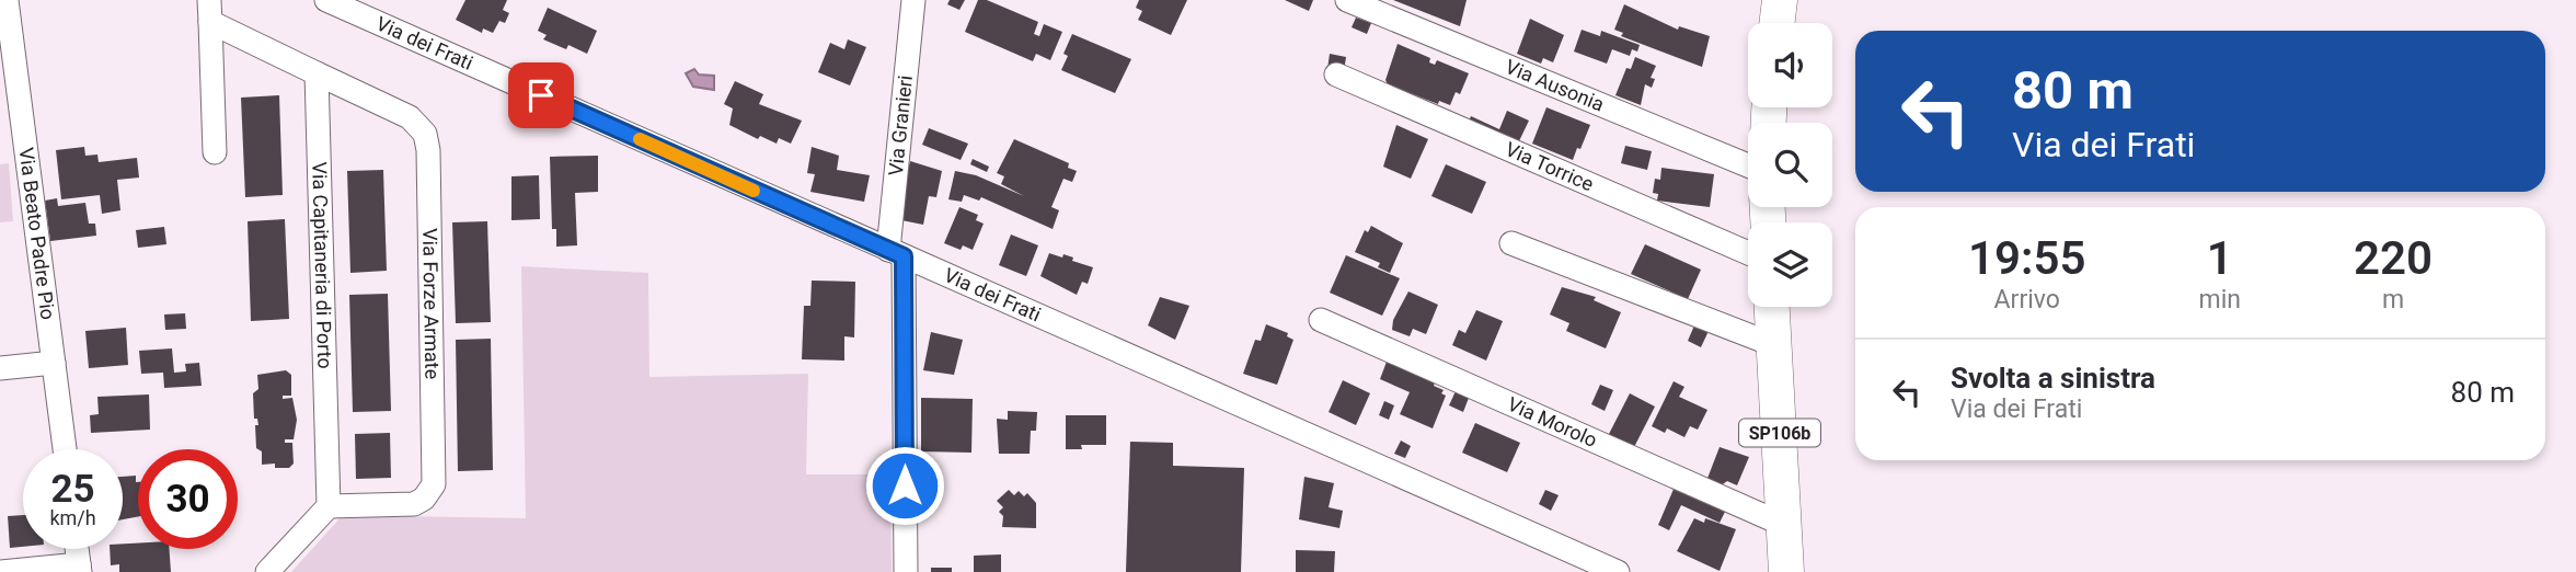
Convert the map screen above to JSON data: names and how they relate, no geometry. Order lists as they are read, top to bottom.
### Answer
{
  "streets": {
    "main road": ["SP106b"],
    "street": [
      "Via dei Frati",
      "Via Ausonia",
      "Via Granieri",
      "Via Torrice",
      "Via Beato Padre Pio",
      "Via Capitaneria di Porto",
      "Via Forze Armate",
      "Via Morolo"
    ]
  },
  "crossings": [
    ["Via dei Frati", "Via Granieri"],
    ["Via Capitaneria di Porto", "Via Forze Armate"],
    ["Via Morolo", "SP106b"]
  ],
  "page": {
    "turn": ["80 m", "Via dei Frati"],
    "eta": [
      "19:55",
      "Arrivo",
      "1",
      "min",
      "220",
      "m"
    ],
    "list": [
      {
        "name": "Svolta a sinistra",
        "note": "Via dei Frati",
        "value": "80 m"
      }
    ],
    "speed": "25 km/h",
    "limit": "30"
  }
}
